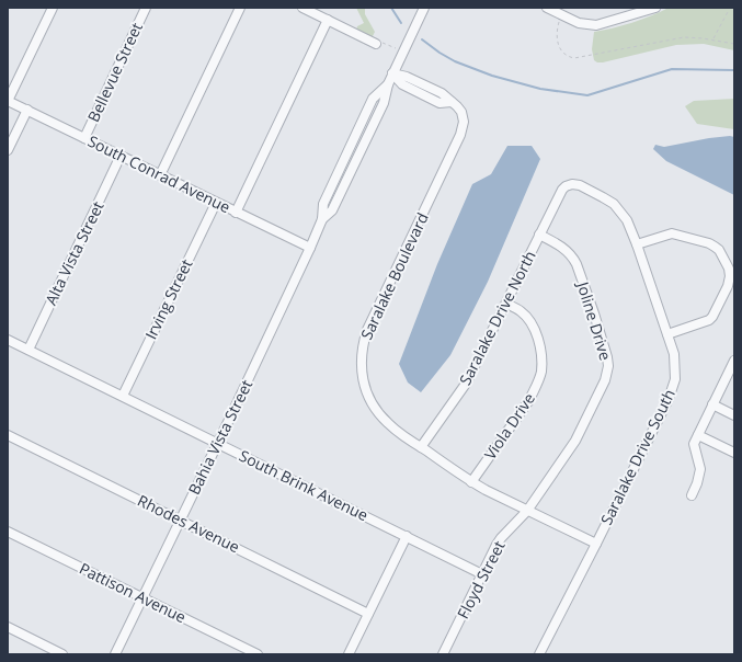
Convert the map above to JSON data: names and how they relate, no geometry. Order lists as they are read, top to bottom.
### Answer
{
  "streets": {
    "street": [
      "Bellevue Street",
      "South Conrad Avenue",
      "Alta Vista Street",
      "Saralake Boulevard",
      "Irving Street",
      "Saralake Drive North",
      "Joline Drive",
      "Viola Drive",
      "Bahia Vista Street",
      "Saralake Drive South",
      "South Brink Avenue",
      "Rhodes Avenue",
      "Floyd Street",
      "Pattison Avenue"
    ]
  },
  "crossings": [
    ["Bellevue Street", "South Conrad Avenue"],
    ["South Conrad Avenue", "Alta Vista Street"],
    ["South Conrad Avenue", "Irving Street"],
    ["South Conrad Avenue", "Bahia Vista Street"],
    ["Alta Vista Street", "South Brink Avenue"],
    ["Saralake Boulevard", "Saralake Drive North"],
    ["Saralake Boulevard", "Joline Drive"],
    ["Saralake Boulevard", "Viola Drive"],
    ["Saralake Boulevard", "Bahia Vista Street"],
    ["Saralake Boulevard", "Saralake Drive South"],
    ["Saralake Boulevard", "Floyd Street"],
    ["Irving Street", "South Brink Avenue"],
    ["Saralake Drive North", "Joline Drive"],
    ["Saralake Drive North", "Viola Drive"],
    ["Saralake Drive North", "Saralake Drive South"],
    ["Joline Drive", "Floyd Street"],
    ["Bahia Vista Street", "South Brink Avenue"],
    ["Bahia Vista Street", "Rhodes Avenue"],
    ["Bahia Vista Street", "Pattison Avenue"],
    ["South Brink Avenue", "Floyd Street"]
  ]
}
